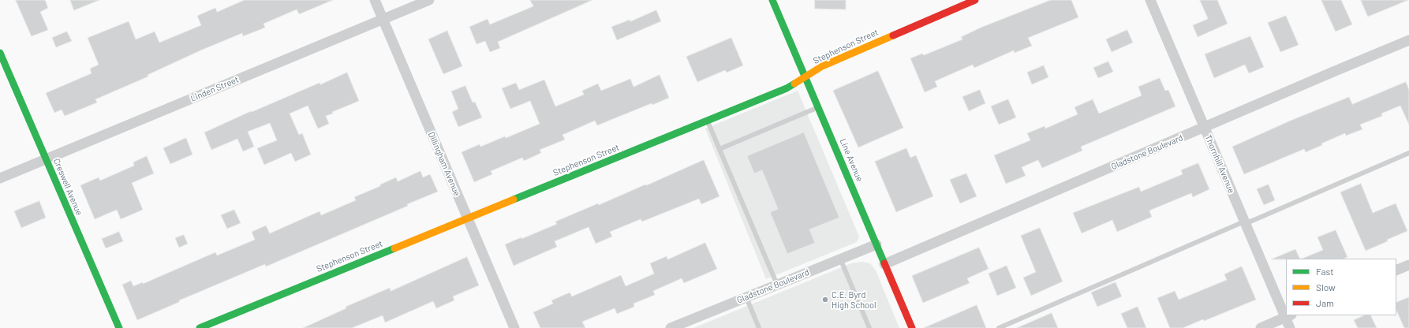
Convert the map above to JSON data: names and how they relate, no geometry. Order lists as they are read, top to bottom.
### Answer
{
  "streets": {
    "street": [
      "Stephenson Street",
      "Linden Street",
      "Gladstone Boulevard",
      "Line Avenue",
      "Dillingham Avenue",
      "Thornhill Avenue",
      "Creswell Avenue"
    ]
  },
  "crossings": [
    ["Stephenson Street", "Line Avenue"],
    ["Stephenson Street", "Dillingham Avenue"],
    ["Linden Street", "Dillingham Avenue"],
    ["Linden Street", "Creswell Avenue"],
    ["Gladstone Boulevard", "Line Avenue"],
    ["Gladstone Boulevard", "Thornhill Avenue"]
  ],
  "places": ["C.E. Byrd High School"],
  "legend": ["Fast", "Slow", "Jam"]
}
